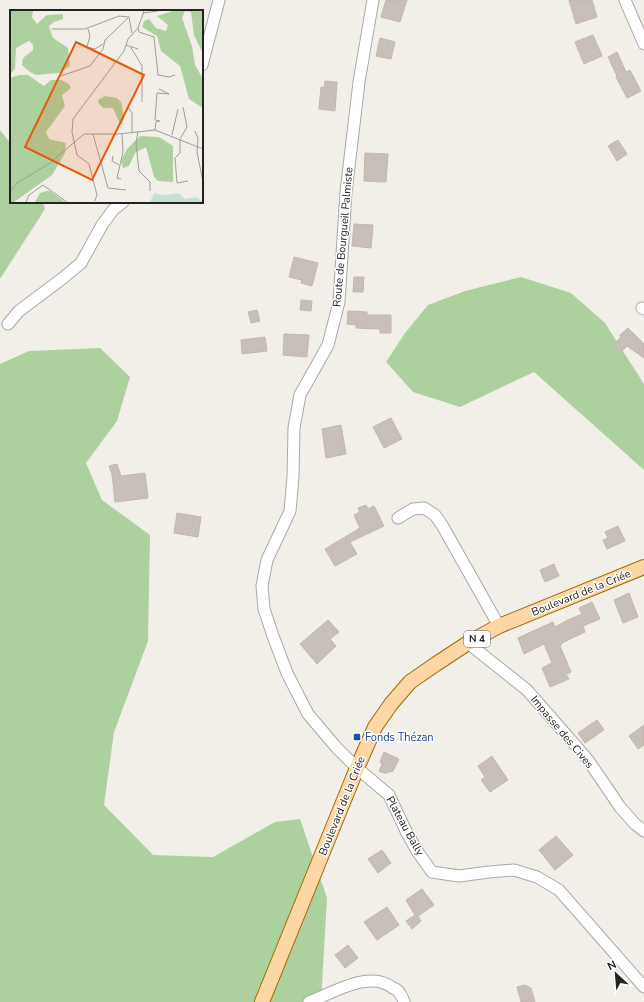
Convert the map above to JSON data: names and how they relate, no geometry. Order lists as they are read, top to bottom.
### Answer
{
  "streets": {
    "main road": ["Boulevard de la Criée", "N 4"],
    "street": ["Route de Bourgueil Palmiste", "Impasse des Cives", "Plateau Bally"]
  },
  "crossings": [
    ["Route de Bourgueil Palmiste", "Boulevard de la Criée"],
    ["Route de Bourgueil Palmiste", "Plateau Bally"],
    ["Boulevard de la Criée", "Impasse des Cives"],
    ["Boulevard de la Criée", "Plateau Bally"]
  ],
  "places": {
    "transit": ["Fonds Thézan"]
  },
  "north": "top left"
}
